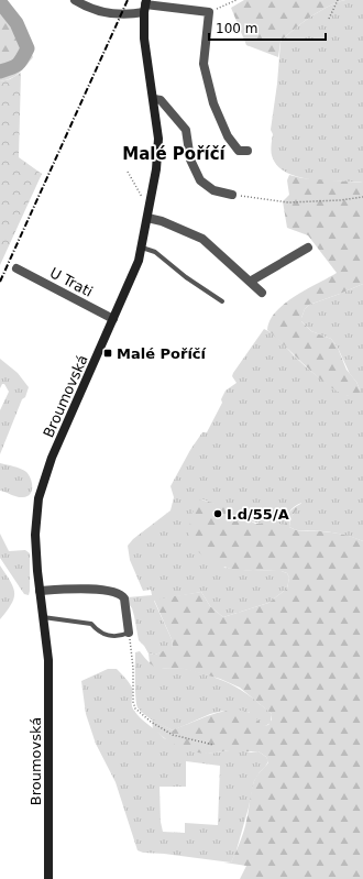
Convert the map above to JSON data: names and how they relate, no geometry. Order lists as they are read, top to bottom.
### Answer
{
  "streets": {
    "main road": ["Broumovská"],
    "street": ["U Trati"]
  },
  "crossings": [
    ["U Trati", "Broumovská"]
  ],
  "districts": ["Malé Poříčí"],
  "places": {
    "transit": ["Malé Poříčí"],
    "other": ["I.d/55/A"]
  },
  "scale_bar": "100 m"
}
